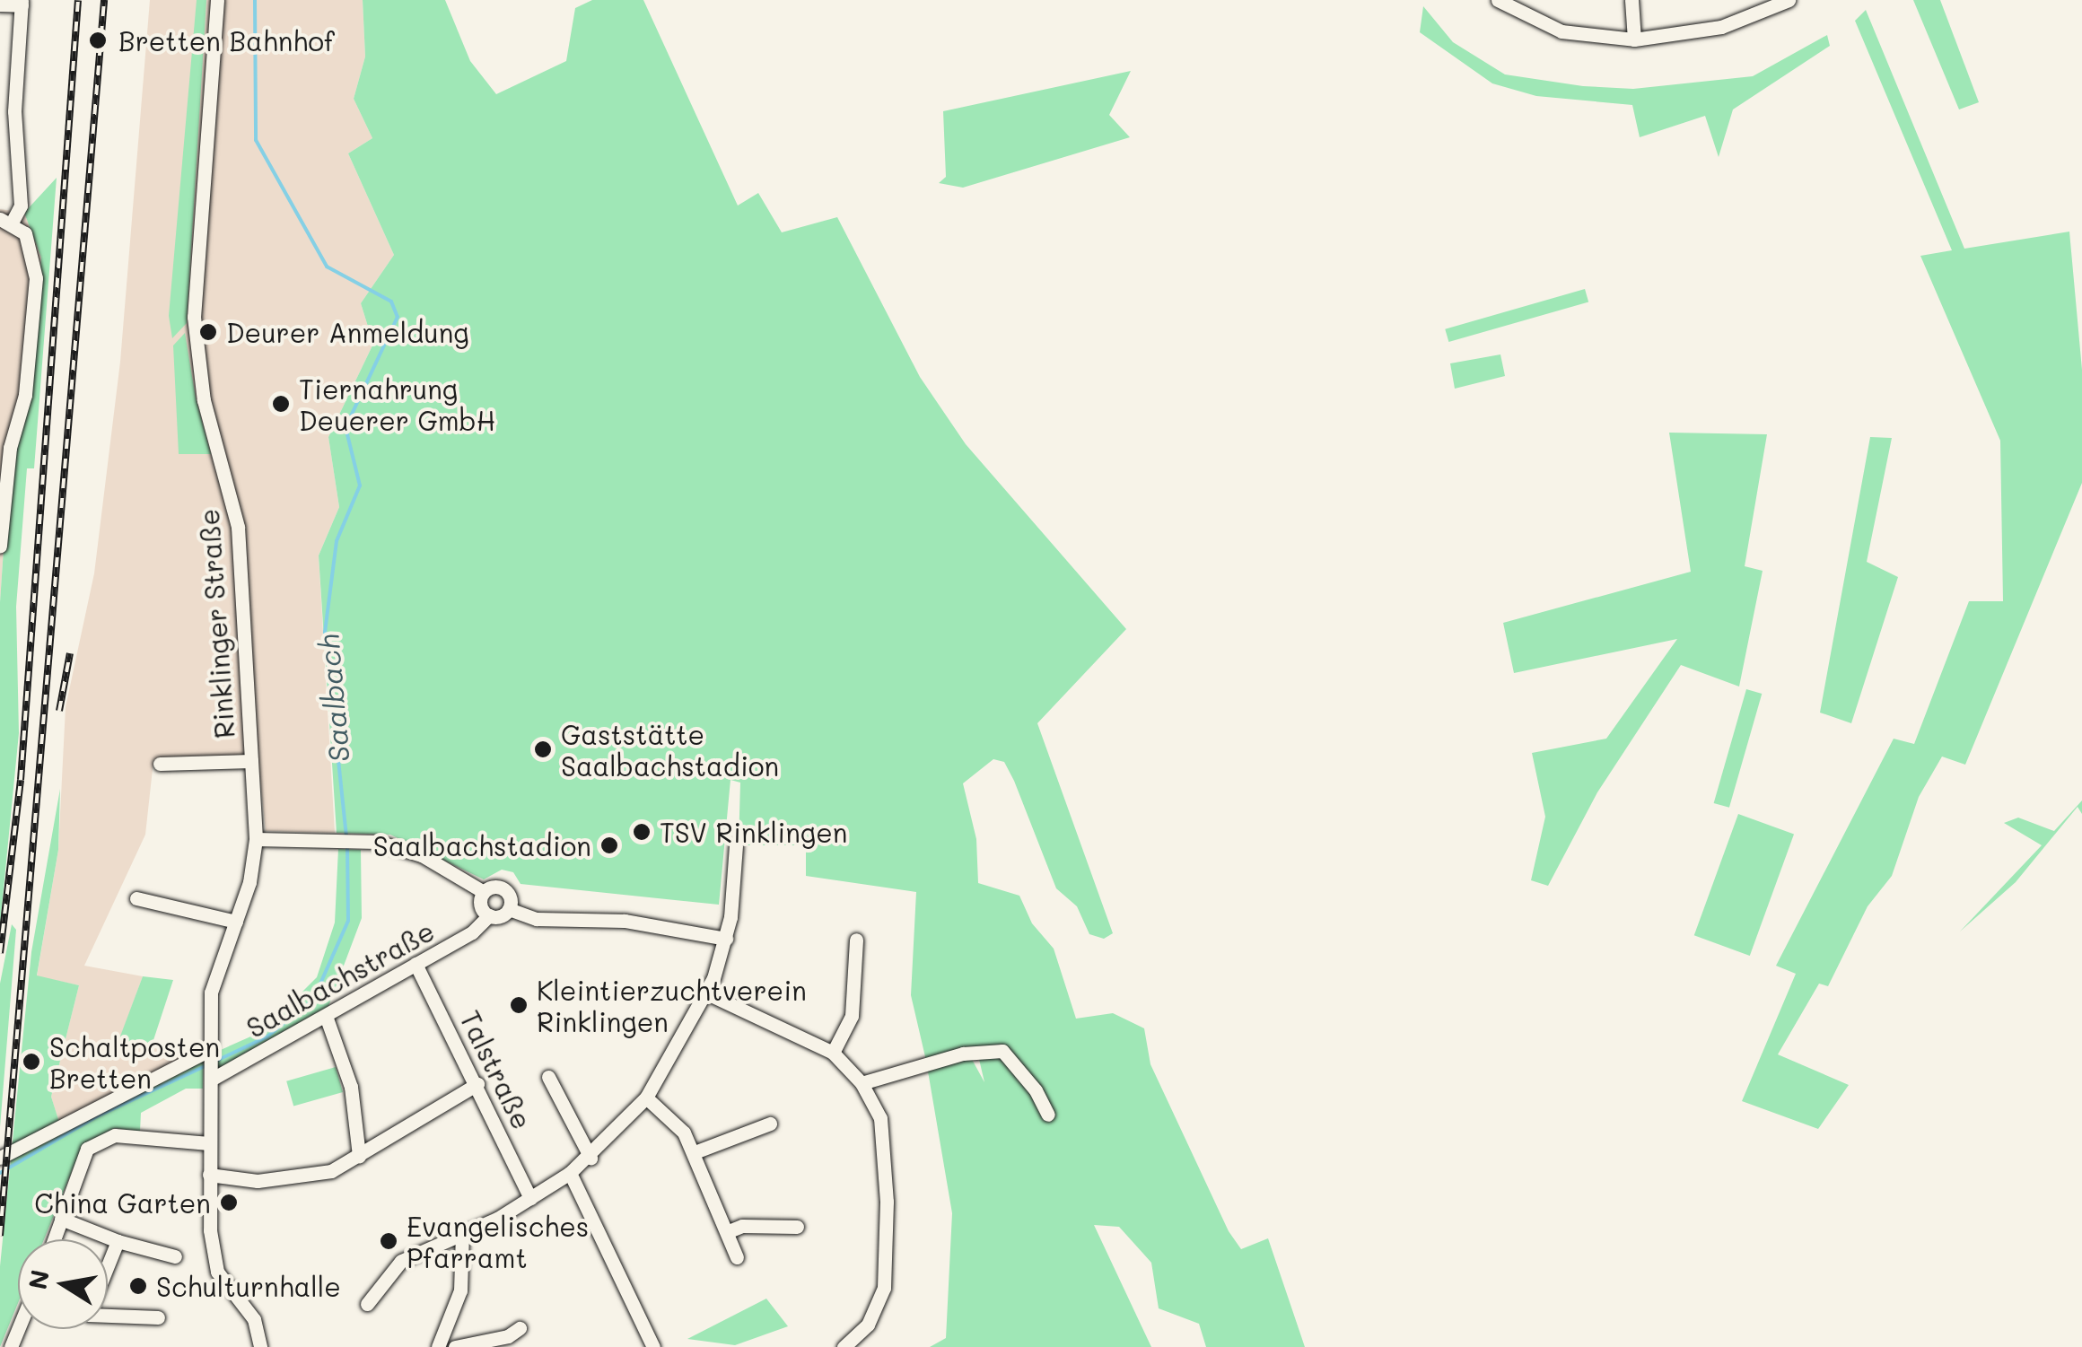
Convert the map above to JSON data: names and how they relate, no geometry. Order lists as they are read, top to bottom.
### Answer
{
  "streets": {
    "street": ["Rinklinger Straße", "Saalbachstraße", "Talstraße"]
  },
  "crossings": [
    ["Rinklinger Straße", "Saalbachstraße"],
    ["Saalbachstraße", "Talstraße"]
  ],
  "water": ["Saalbach"],
  "places": [
    "Bretten Bahnhof",
    "Deurer Anmeldung",
    "Tiernahrung Deuerer GmbH",
    "Gaststätte Saalbachstadion",
    "TSV Rinklingen",
    "Saalbachstadion",
    "Kleintierzuchtverein Rinklingen",
    "Schaltposten Bretten",
    "China Garten",
    "Evangelisches Pfarramt",
    "Schulturnhalle"
  ],
  "north": "left"
}
